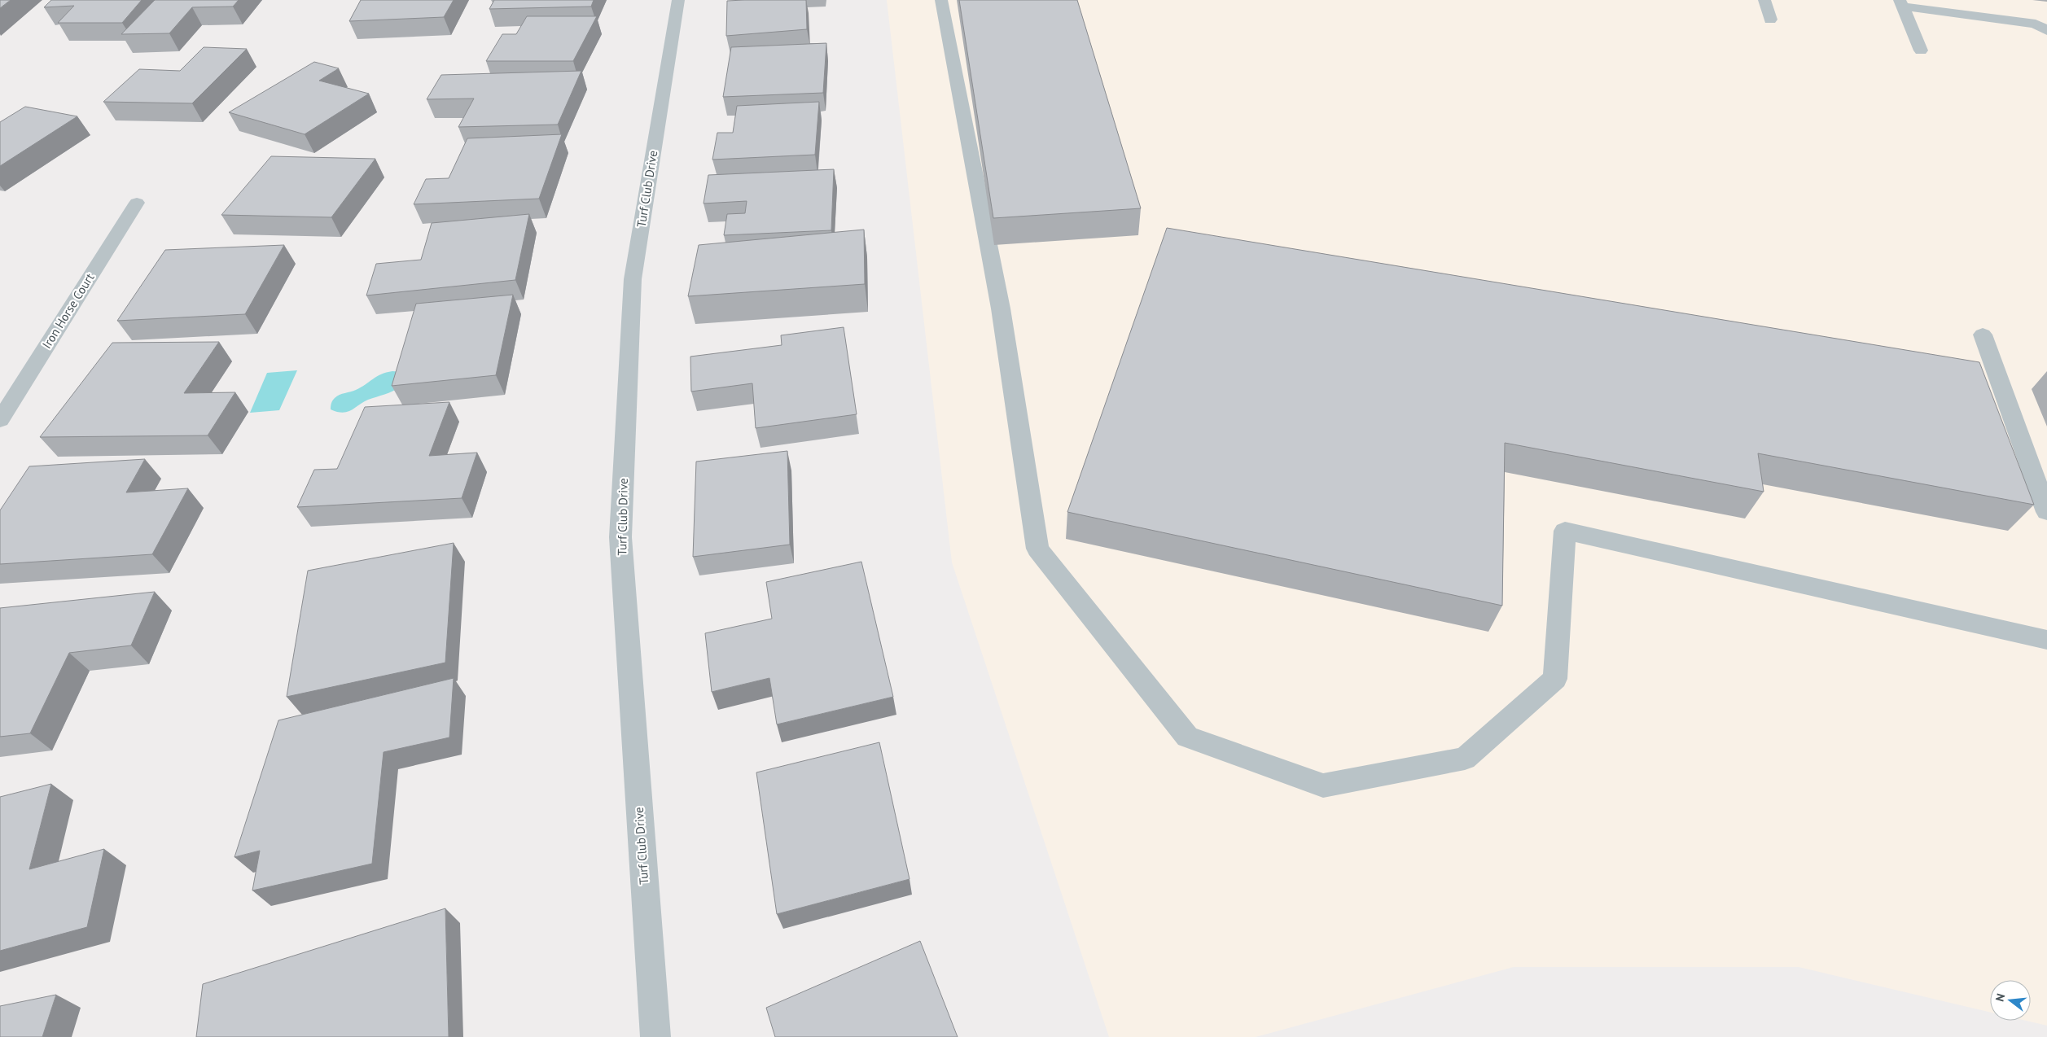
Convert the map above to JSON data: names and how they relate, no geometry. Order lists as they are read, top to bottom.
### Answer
{
  "streets": {
    "street": ["Turf Club Drive", "Iron Horse Court"]
  },
  "north": "left"
}
